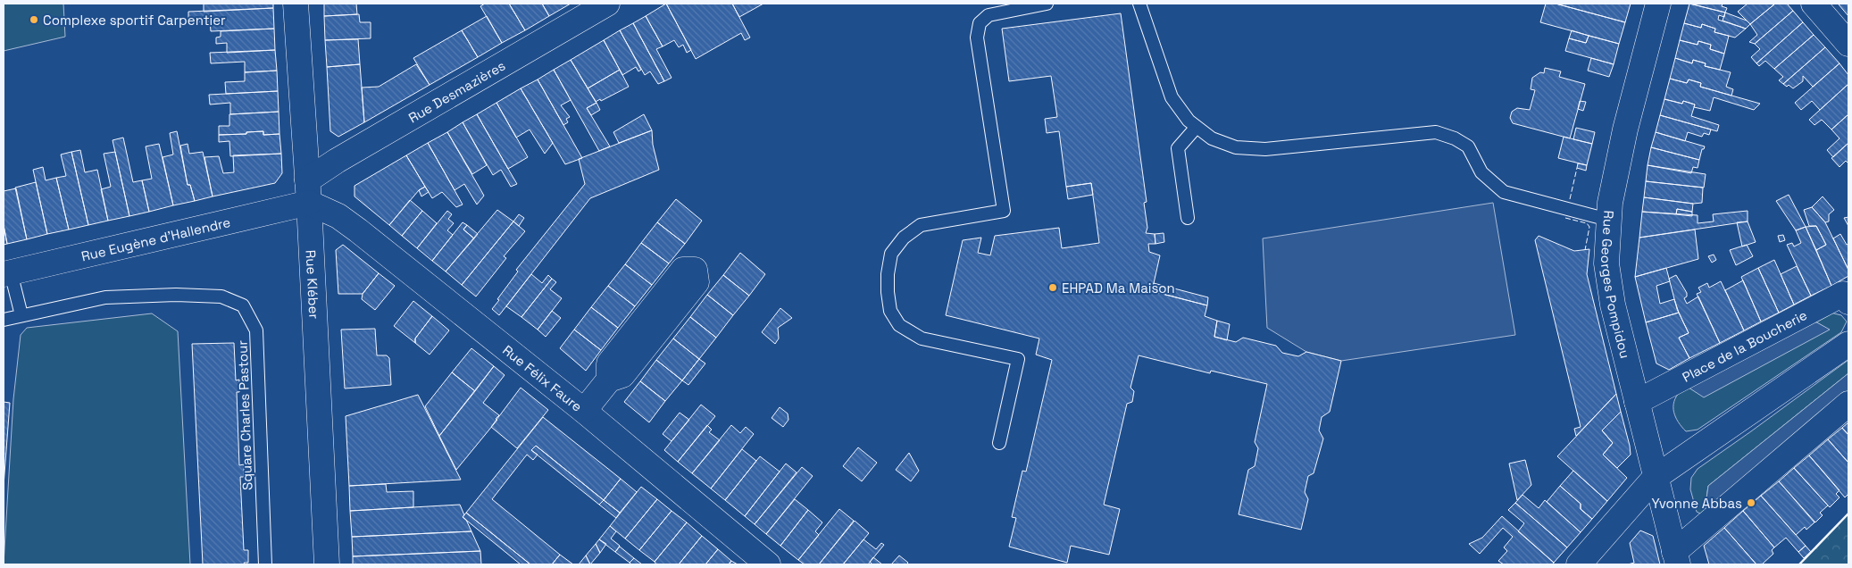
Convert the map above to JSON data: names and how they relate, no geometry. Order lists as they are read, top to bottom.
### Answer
{
  "streets": {
    "street": [
      "Rue Desmazières",
      "Rue Eugène d'Hallendre",
      "Rue Kléber",
      "Rue Georges Pompidou",
      "Place de la Boucherie",
      "Rue Félix Faure"
    ],
    "lane": ["Square Charles Pastour"]
  },
  "crossings": [
    ["Rue Desmazières", "Rue Eugène d'Hallendre"],
    ["Rue Desmazières", "Rue Kléber"],
    ["Rue Desmazières", "Rue Félix Faure"],
    ["Rue Eugène d'Hallendre", "Rue Kléber"],
    ["Rue Eugène d'Hallendre", "Rue Félix Faure"],
    ["Rue Kléber", "Rue Félix Faure"],
    ["Rue Georges Pompidou", "Place de la Boucherie"]
  ],
  "places": ["Complexe sportif Carpentier", "EHPAD Ma Maison", "Yvonne Abbas"]
}
